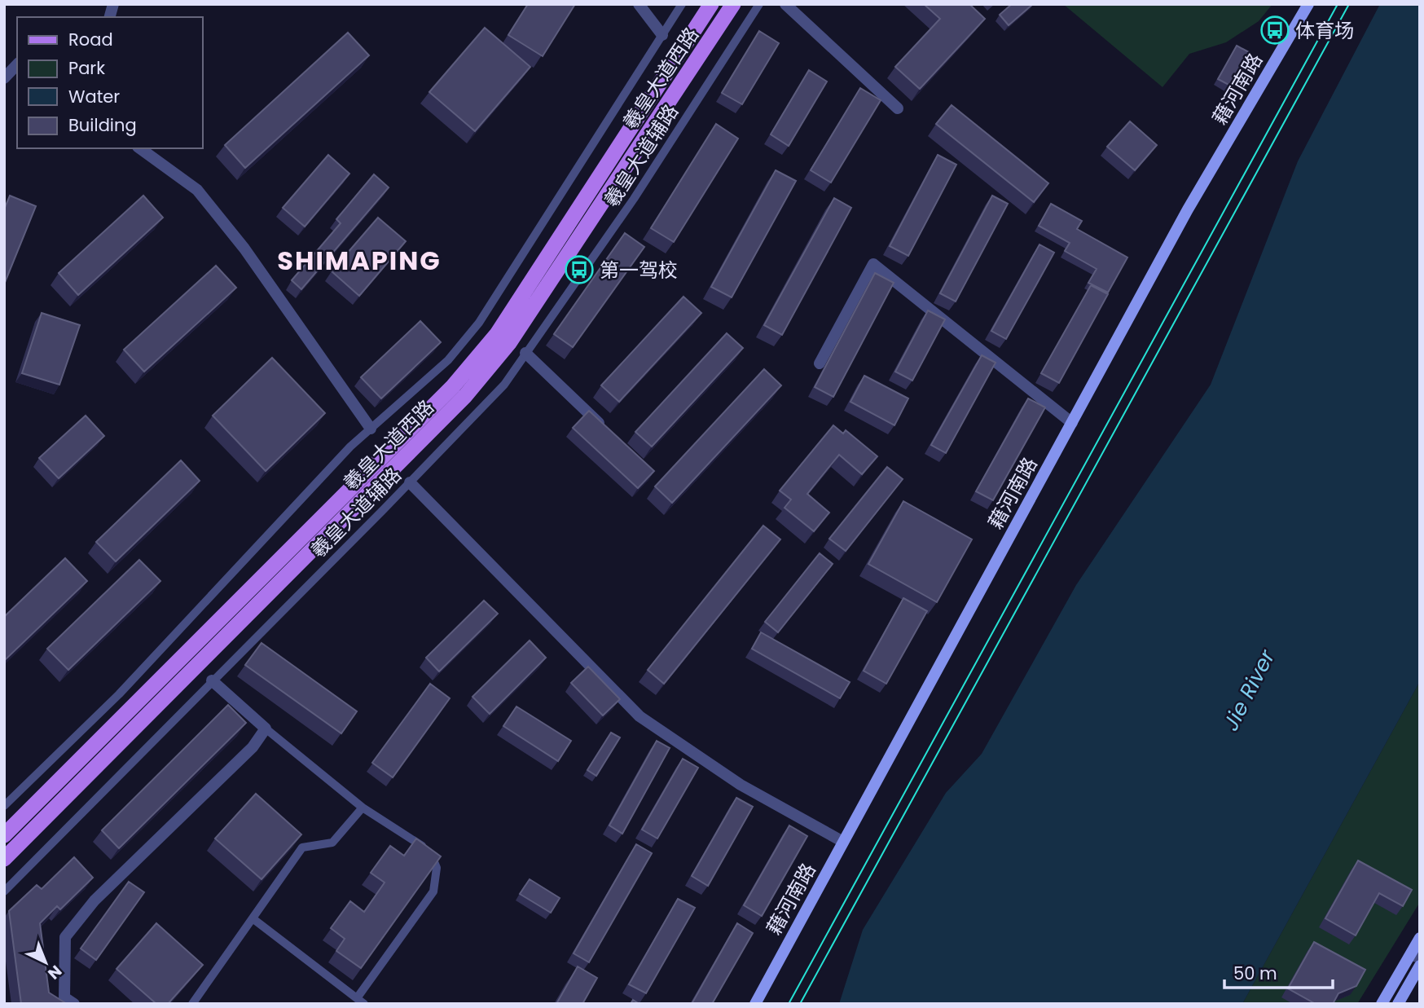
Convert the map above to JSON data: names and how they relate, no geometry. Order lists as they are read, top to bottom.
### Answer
{
  "streets": {
    "main road": ["羲皇大道西路", "藉河南路"],
    "lane": ["羲皇大道辅路"]
  },
  "districts": ["SHIMAPING"],
  "water": ["Jie River"],
  "places": {
    "bus stop": ["体育场", "第一驾校"]
  },
  "legend": [
    "Road",
    "Park",
    "Water",
    "Building"
  ],
  "scale_bar": "50 m",
  "north": "bottom right"
}
